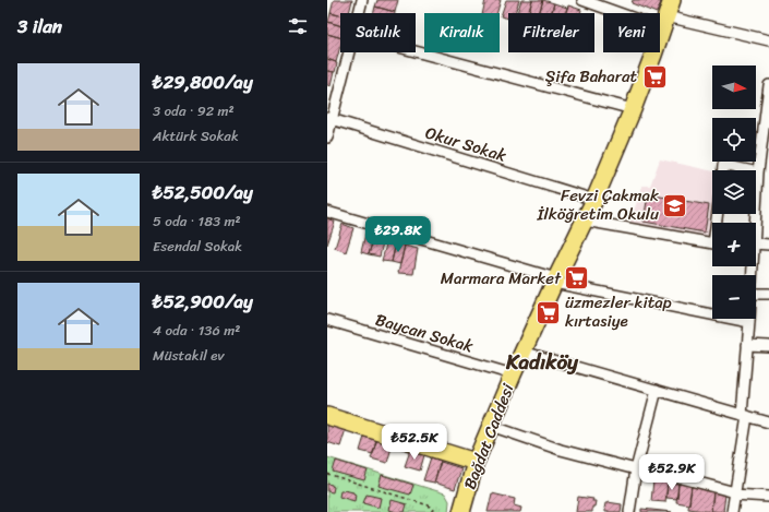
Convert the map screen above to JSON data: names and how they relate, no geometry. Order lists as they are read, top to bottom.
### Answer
{
  "streets": {
    "main road": ["Bağdat Caddesi"],
    "street": ["Okur Sokak", "Baycan Sokak"]
  },
  "crossings": [
    ["Okur Sokak", "Bağdat Caddesi"],
    ["Baycan Sokak", "Bağdat Caddesi"]
  ],
  "districts": ["Kadıköy"],
  "places": {
    "supermarket": ["Şifa Baharat", "Marmara Market", "üzmezler kitap kırtasiye"],
    "school or university": ["Fevzi Çakmak İlköğretim Okulu"]
  },
  "north": "right",
  "page": {
    "heading": "3 ilan",
    "chip": [
      "Satılık",
      "Kiralık",
      "Filtreler",
      "Yeni"
    ],
    "list": [
      {
        "name": "₺29,800/ay",
        "note": "3 oda · 92 m² · Aktürk Sokak"
      },
      {
        "name": "₺52,500/ay",
        "note": "5 oda · 183 m² · Esendal Sokak"
      },
      {
        "name": "₺52,900/ay",
        "note": "4 oda · 136 m² · Müstakil ev"
      }
    ],
    "map_buttons": ["+", "−"],
    "price": ["₺29.8K", "₺52.5K", "₺52.9K"]
  }
}
